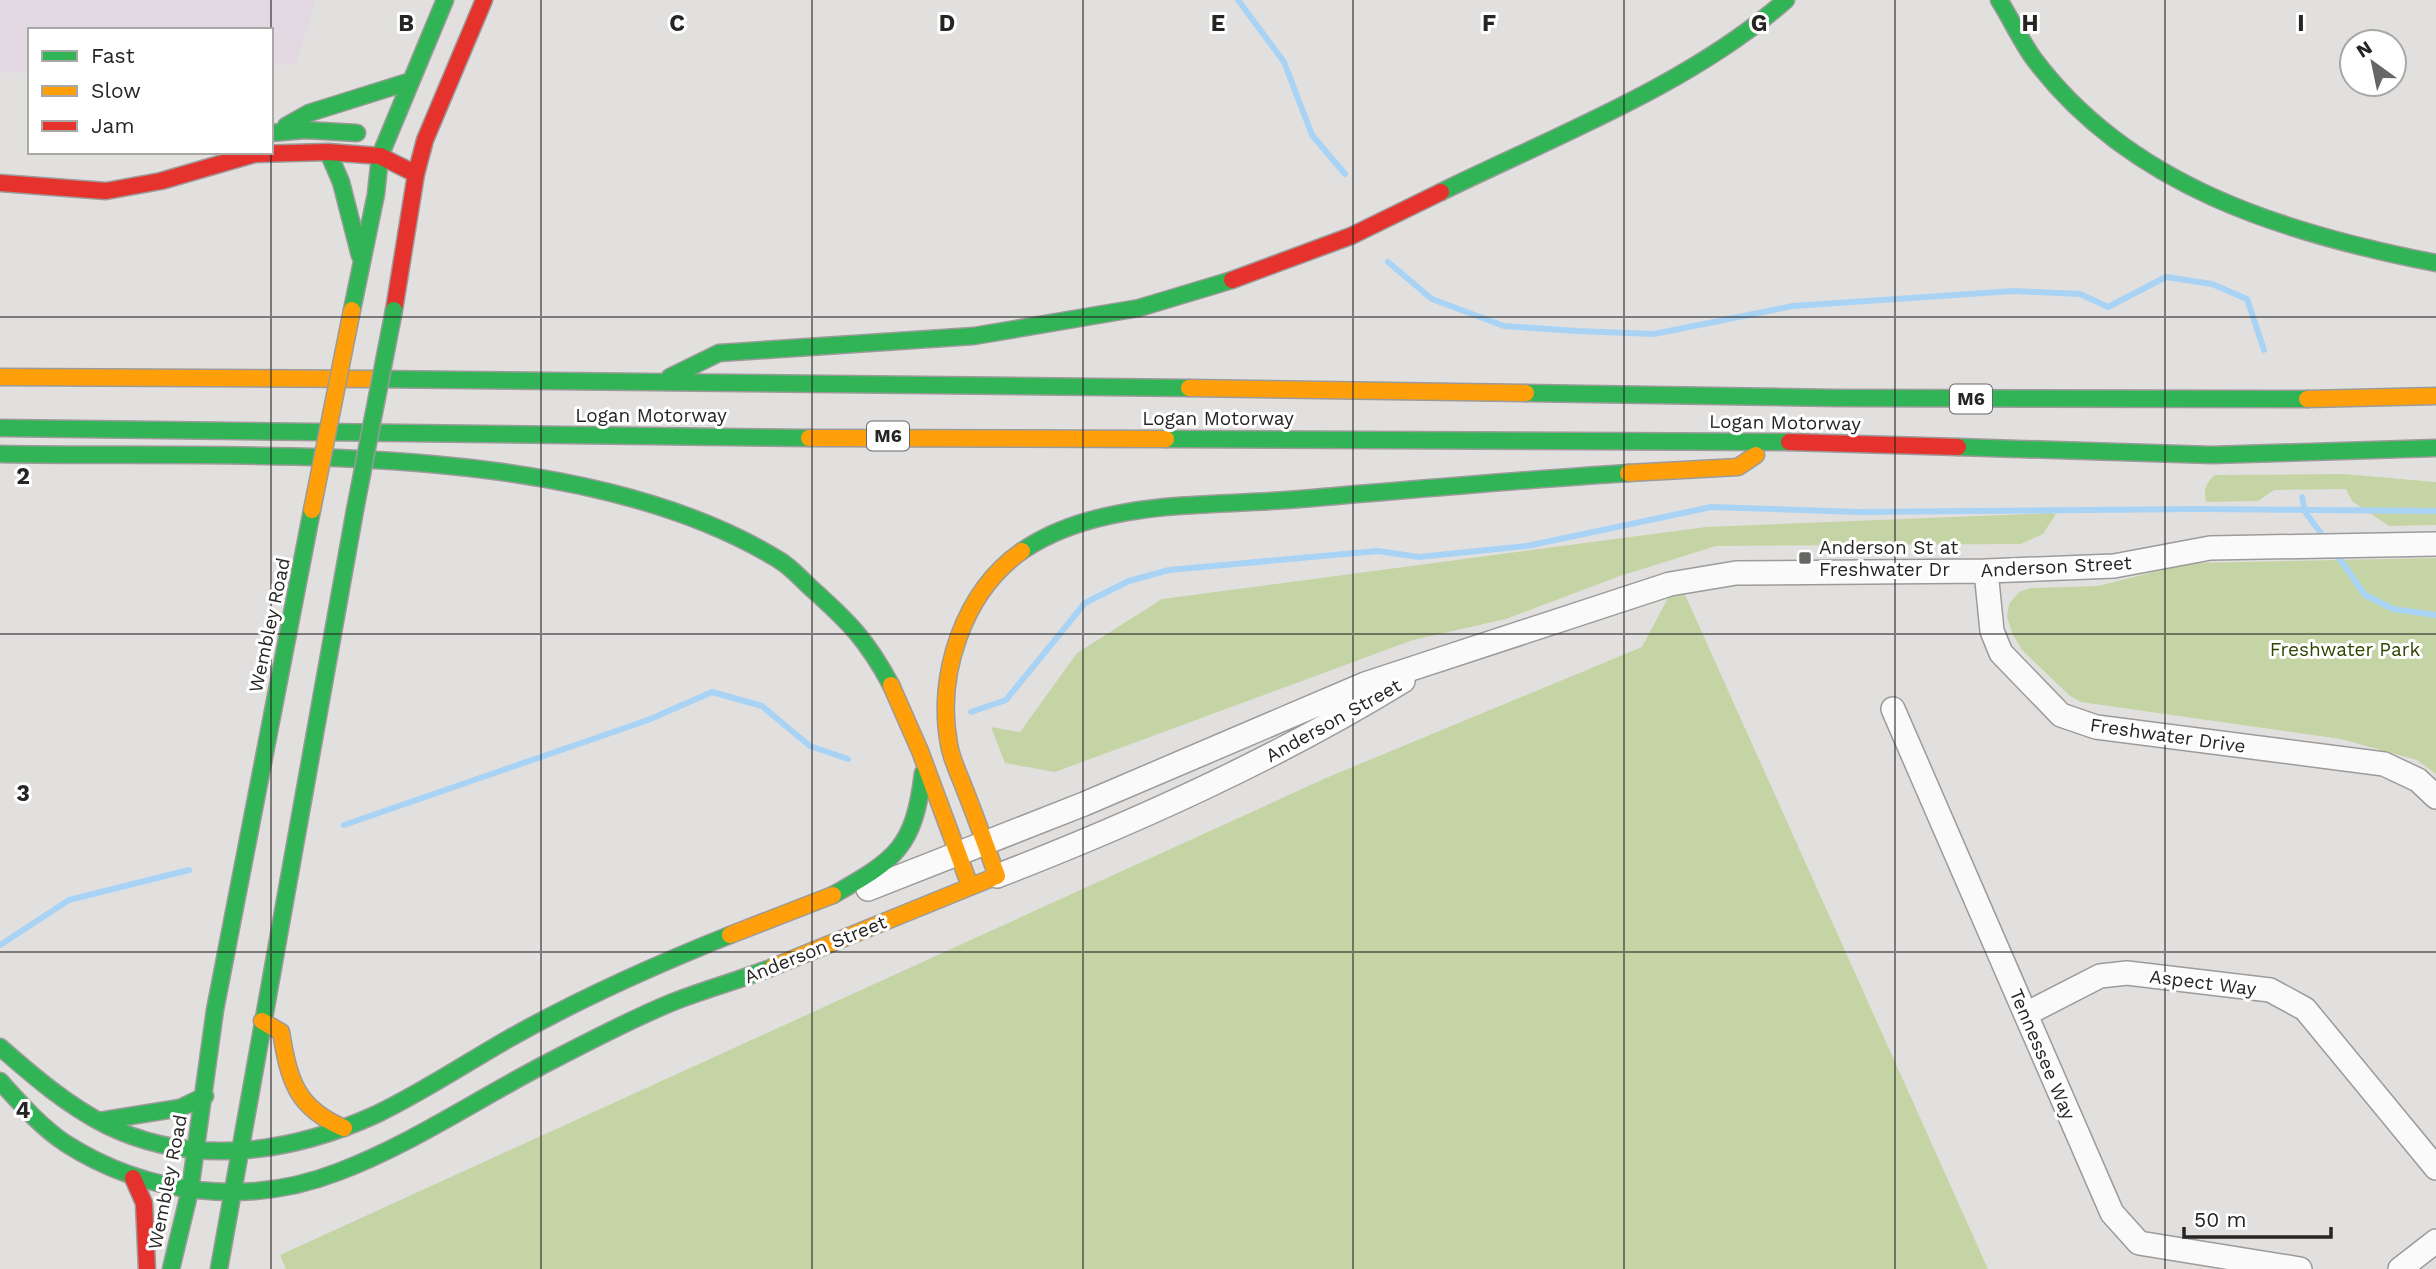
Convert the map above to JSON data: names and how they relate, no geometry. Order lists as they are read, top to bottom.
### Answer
{
  "streets": {
    "main road": [
      "M6",
      "Logan Motorway",
      "Anderson Street",
      "Wembley Road"
    ],
    "street": ["Freshwater Drive", "Aspect Way", "Tennessee Way"]
  },
  "crossings": [
    ["Anderson Street", "Wembley Road"],
    ["Anderson Street", "Freshwater Drive"],
    ["Aspect Way", "Tennessee Way"]
  ],
  "parks": ["Freshwater Park"],
  "places": {
    "transit": ["Anderson St at Freshwater Dr"]
  },
  "legend": ["Fast", "Slow", "Jam"],
  "scale_bar": "50 m",
  "north": "top left",
  "grid": {
    "columns": [
      "B",
      "C",
      "D",
      "E",
      "F",
      "G",
      "H",
      "I"
    ],
    "rows": ["2", "3", "4"]
  }
}
